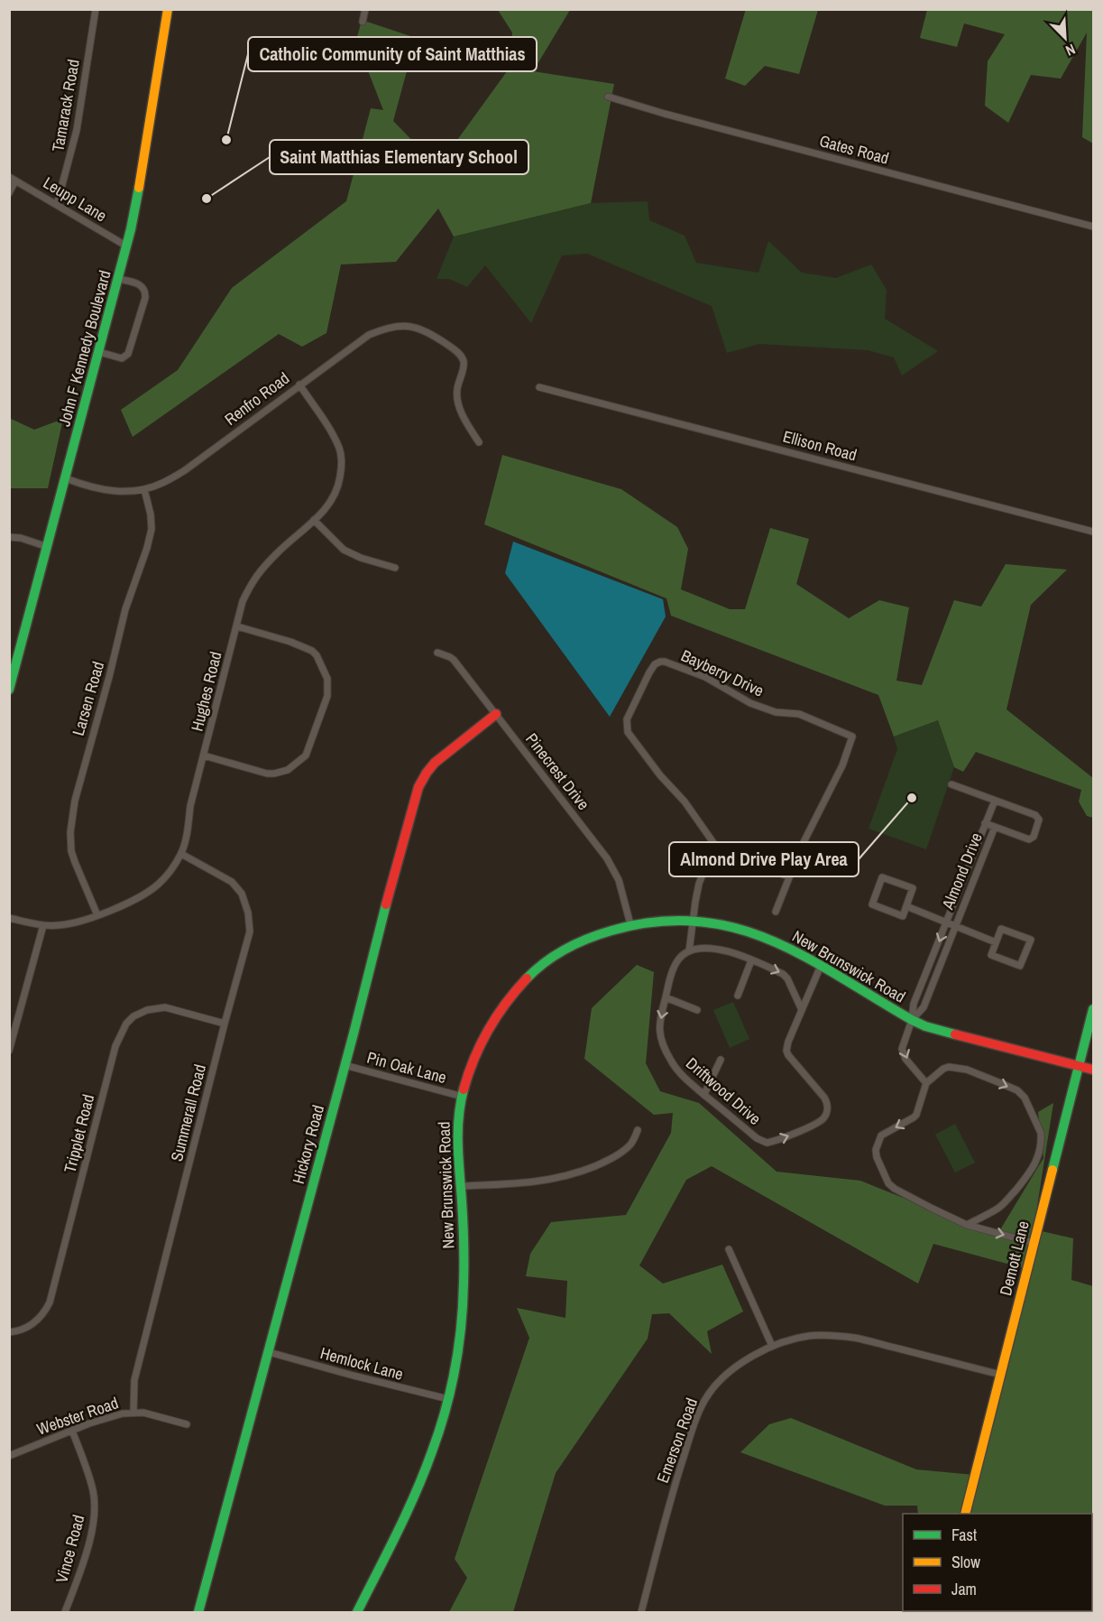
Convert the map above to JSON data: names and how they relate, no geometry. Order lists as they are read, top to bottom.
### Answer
{
  "streets": {
    "street": [
      "Tamarack Road",
      "Gates Road",
      "Leupp Lane",
      "John F Kennedy Boulevard",
      "Renfro Road",
      "Ellison Road",
      "Bayberry Drive",
      "Hughes Road",
      "Larsen Road",
      "Pinecrest Drive",
      "Almond Drive",
      "New Brunswick Road",
      "Pin Oak Lane",
      "Driftwood Drive",
      "Summerall Road",
      "Tripplet Road",
      "Hickory Road",
      "Demott Lane",
      "Hemlock Lane",
      "Webster Road",
      "Emerson Road",
      "Vince Road"
    ]
  },
  "crossings": [
    ["Tamarack Road", "Leupp Lane"],
    ["Leupp Lane", "John F Kennedy Boulevard"],
    ["John F Kennedy Boulevard", "Renfro Road"],
    ["Renfro Road", "Hughes Road"],
    ["Renfro Road", "Larsen Road"],
    ["Hughes Road", "Larsen Road"],
    ["Hughes Road", "Summerall Road"],
    ["Pinecrest Drive", "New Brunswick Road"],
    ["Pinecrest Drive", "Hickory Road"],
    ["Almond Drive", "New Brunswick Road"],
    ["New Brunswick Road", "Pin Oak Lane"],
    ["New Brunswick Road", "Driftwood Drive"],
    ["New Brunswick Road", "Demott Lane"],
    ["New Brunswick Road", "Hemlock Lane"],
    ["Pin Oak Lane", "Hickory Road"],
    ["Summerall Road", "Tripplet Road"],
    ["Summerall Road", "Webster Road"],
    ["Hickory Road", "Hemlock Lane"],
    ["Demott Lane", "Emerson Road"],
    ["Webster Road", "Vince Road"]
  ],
  "places": ["Catholic Community of Saint Matthias", "Saint Matthias Elementary School", "Almond Drive Play Area"],
  "legend": ["Fast", "Slow", "Jam"],
  "north": "bottom right"
}
